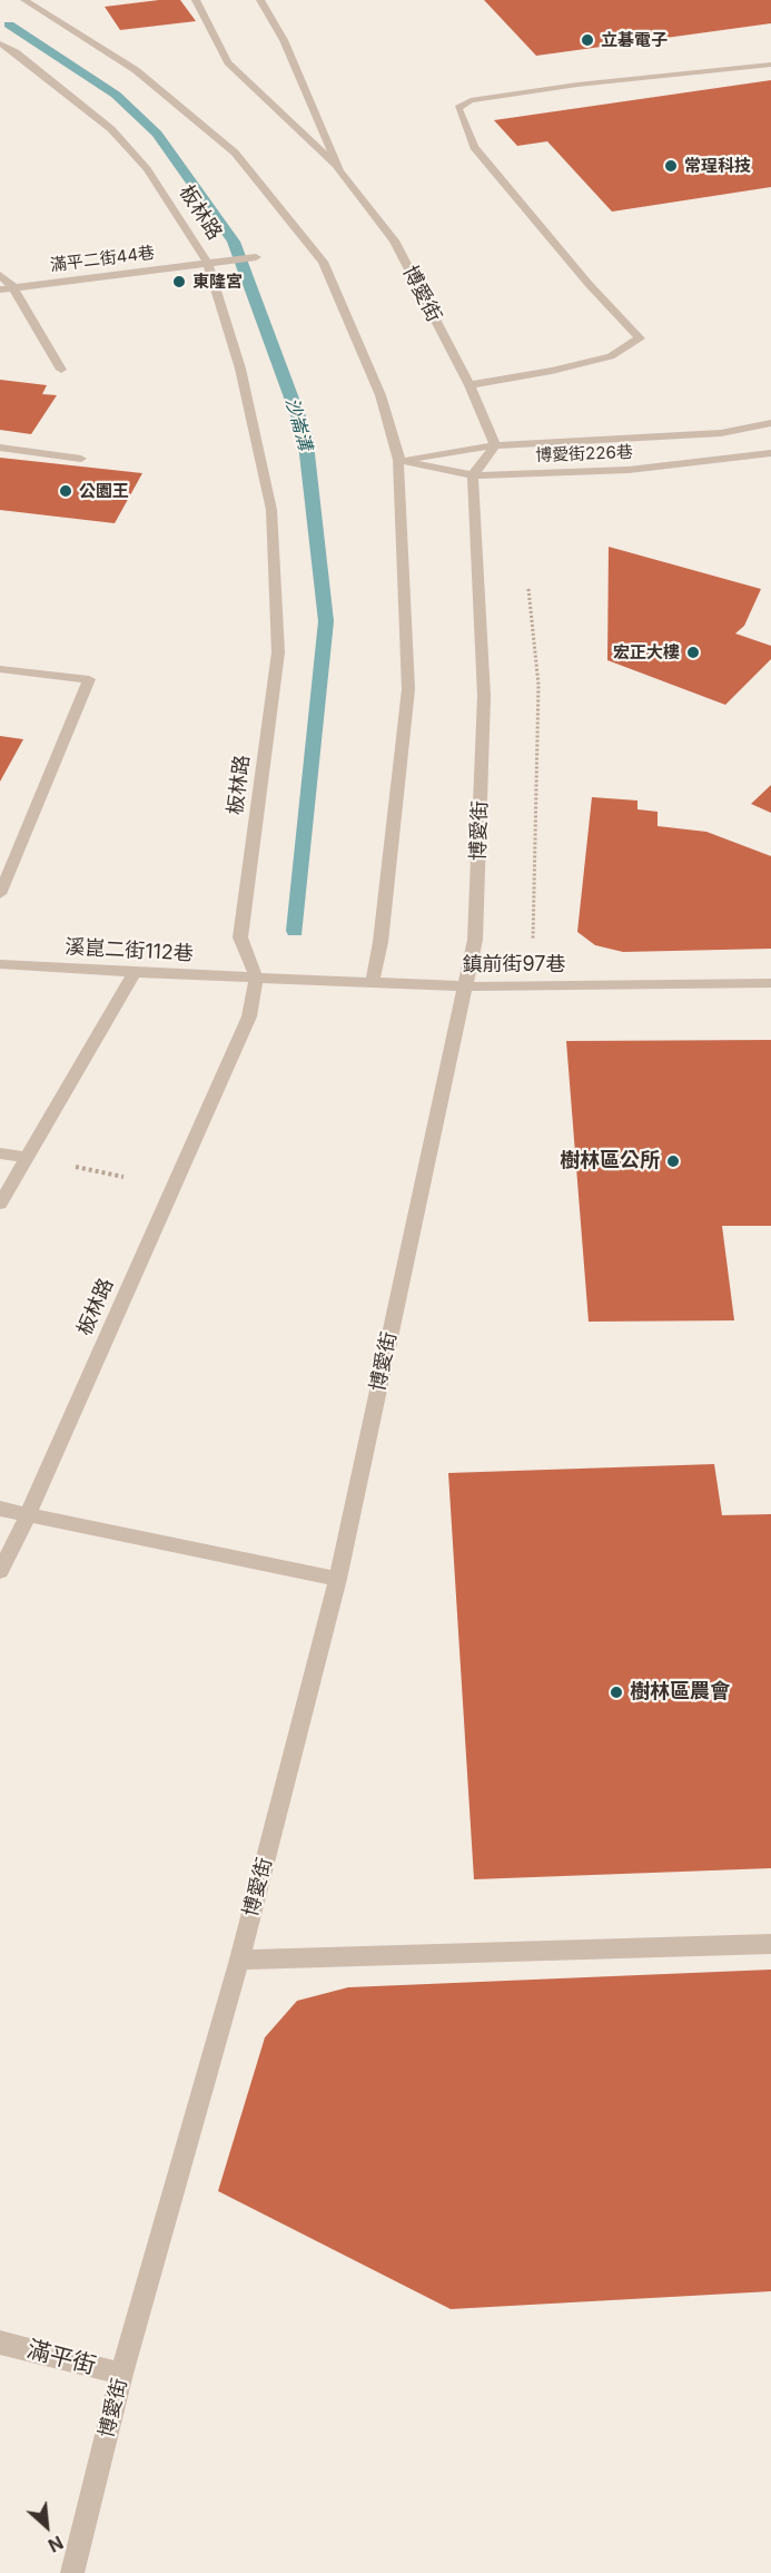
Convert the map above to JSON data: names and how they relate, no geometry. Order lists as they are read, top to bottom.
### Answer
{
  "streets": {
    "street": [
      "板林路",
      "滿平二街44巷",
      "博愛街",
      "博愛街226巷",
      "溪崑二街112巷",
      "鎮前街97巷",
      "滿平街"
    ]
  },
  "crossings": [
    ["板林路", "滿平二街44巷"],
    ["板林路", "溪崑二街112巷"],
    ["板林路", "鎮前街97巷"],
    ["博愛街", "博愛街226巷"],
    ["博愛街", "鎮前街97巷"],
    ["博愛街", "滿平街"],
    ["溪崑二街112巷", "鎮前街97巷"]
  ],
  "water": ["沙崙溝"],
  "places": [
    "立碁電子",
    "常珵科技",
    "東隆宮",
    "公園王",
    "宏正大樓",
    "樹林區公所",
    "樹林區農會"
  ],
  "north": "bottom right"
}
